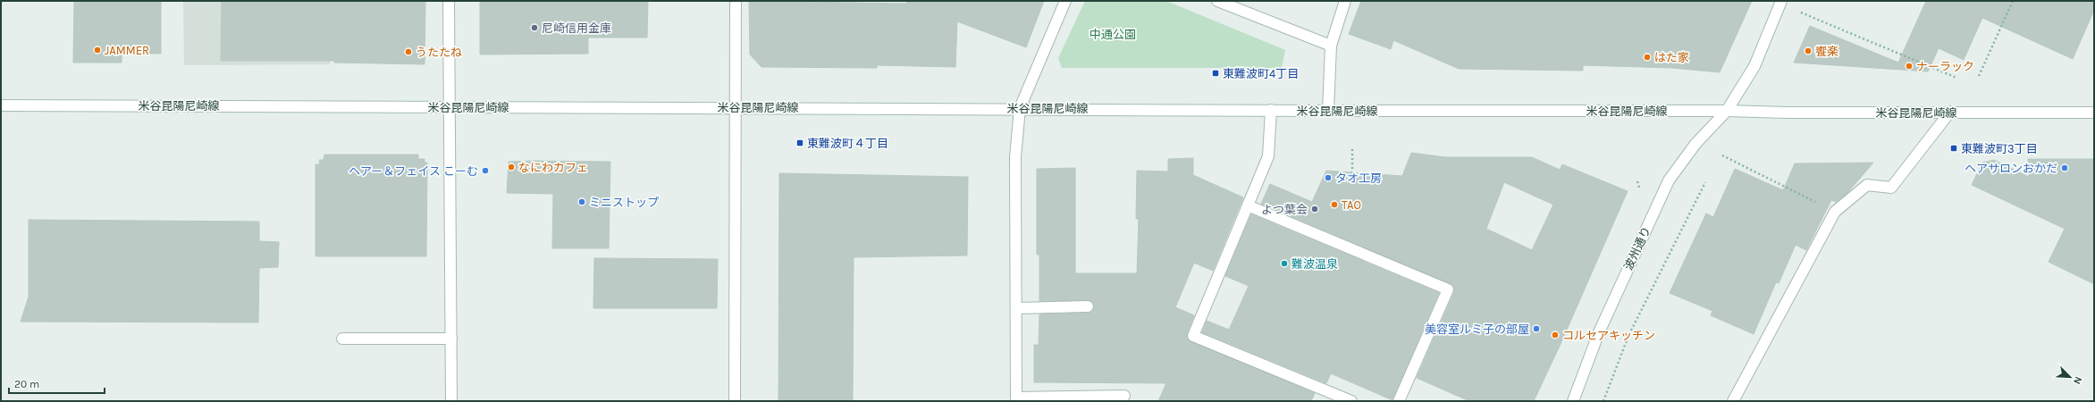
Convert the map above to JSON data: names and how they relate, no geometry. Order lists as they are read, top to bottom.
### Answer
{
  "streets": {
    "street": ["米谷昆陽尼崎線", "波州通り"]
  },
  "crossings": [
    ["米谷昆陽尼崎線", "波州通り"]
  ],
  "parks": ["中通公園"],
  "places": {
    "other": [
      "尼崎信用金庫",
      "JAMMER",
      "饗楽",
      "うたたね",
      "はた家",
      "ナーラック",
      "なにわカフェ",
      "ヘアサロンおかだ",
      "ヘアー＆フェイス こーむ",
      "タオ工房",
      "ミニストップ",
      "TAO",
      "よつ葉会",
      "難波温泉",
      "美容室ルミ子の部屋",
      "コルセアキッチン"
    ],
    "transit": ["東難波町4丁目", "東難波町４丁目", "東難波町3丁目"]
  },
  "scale_bar": "20 m",
  "north": "bottom right"
}
